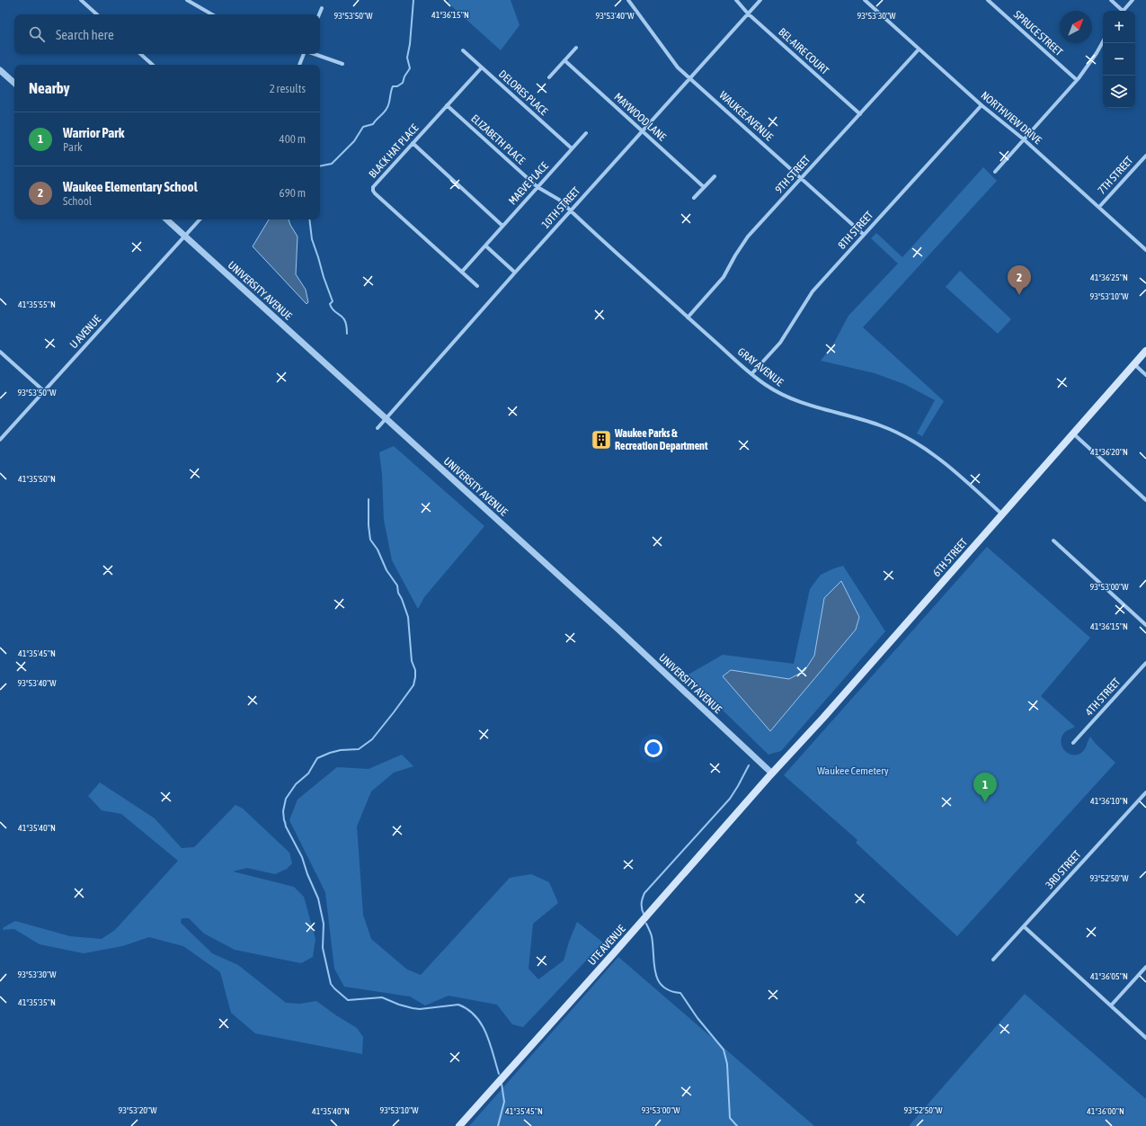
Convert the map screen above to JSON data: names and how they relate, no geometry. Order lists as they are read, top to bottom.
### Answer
{
  "streets": {
    "main road": ["6TH STREET", "UTE AVENUE"],
    "street": [
      "SPRUCE STREET",
      "BEL-AIRE COURT",
      "DELORES PLACE",
      "WAUKEE AVENUE",
      "MAYWOOD LANE",
      "NORTHVIEW DRIVE",
      "ELIZABETH PLACE",
      "BLACK HAT PLACE",
      "9TH STREET",
      "7TH STREET",
      "MAEVE PLACE",
      "10TH STREET",
      "8TH STREET",
      "UNIVERSITY AVENUE",
      "U AVENUE",
      "GRAY AVENUE",
      "4TH STREET",
      "3RD STREET"
    ]
  },
  "crossings": [
    ["BEL-AIRE COURT", "9TH STREET"],
    ["BEL-AIRE COURT", "10TH STREET"],
    ["DELORES PLACE", "BLACK HAT PLACE"],
    ["DELORES PLACE", "MAEVE PLACE"],
    ["WAUKEE AVENUE", "9TH STREET"],
    ["WAUKEE AVENUE", "10TH STREET"],
    ["WAUKEE AVENUE", "8TH STREET"],
    ["MAYWOOD LANE", "10TH STREET"],
    ["NORTHVIEW DRIVE", "9TH STREET"],
    ["NORTHVIEW DRIVE", "7TH STREET"],
    ["NORTHVIEW DRIVE", "8TH STREET"],
    ["ELIZABETH PLACE", "BLACK HAT PLACE"],
    ["ELIZABETH PLACE", "MAEVE PLACE"],
    ["ELIZABETH PLACE", "10TH STREET"],
    ["ELIZABETH PLACE", "GRAY AVENUE"],
    ["BLACK HAT PLACE", "MAEVE PLACE"],
    ["9TH STREET", "GRAY AVENUE"],
    ["10TH STREET", "UNIVERSITY AVENUE"],
    ["10TH STREET", "GRAY AVENUE"],
    ["8TH STREET", "GRAY AVENUE"],
    ["UNIVERSITY AVENUE", "U AVENUE"],
    ["UNIVERSITY AVENUE", "6TH STREET"],
    ["UNIVERSITY AVENUE", "UTE AVENUE"],
    ["GRAY AVENUE", "6TH STREET"],
    ["6TH STREET", "UTE AVENUE"]
  ],
  "parks": ["Waukee Cemetery"],
  "places": {
    "building": ["Waukee Parks & Recreation Department"]
  },
  "north": "top right",
  "page": {
    "map_buttons": ["+", "−"],
    "search": "Search here",
    "heading": ["Nearby", "2 results"],
    "list": [
      {
        "mark": "1",
        "name": "Warrior Park",
        "note": "Park",
        "value": "400 m"
      },
      {
        "mark": "2",
        "name": "Waukee Elementary School",
        "note": "School",
        "value": "690 m"
      }
    ],
    "pins": ["2", "1"]
  },
  "coordinates": [
    "41°36'15\"N",
    "93°53'50\"W",
    "93°53'40\"W",
    "93°53'30\"W",
    "41°36'25\"N",
    "93°53'10\"W",
    "41°35'55\"N",
    "41°36'20\"N",
    "41°35'50\"N",
    "93°53'00\"W",
    "41°35'45\"N",
    "41°36'10\"N",
    "41°35'40\"N",
    "93°52'50\"W",
    "41°36'05\"N",
    "41°35'35\"N",
    "93°53'20\"W",
    "41°36'00\"N"
  ]
}
